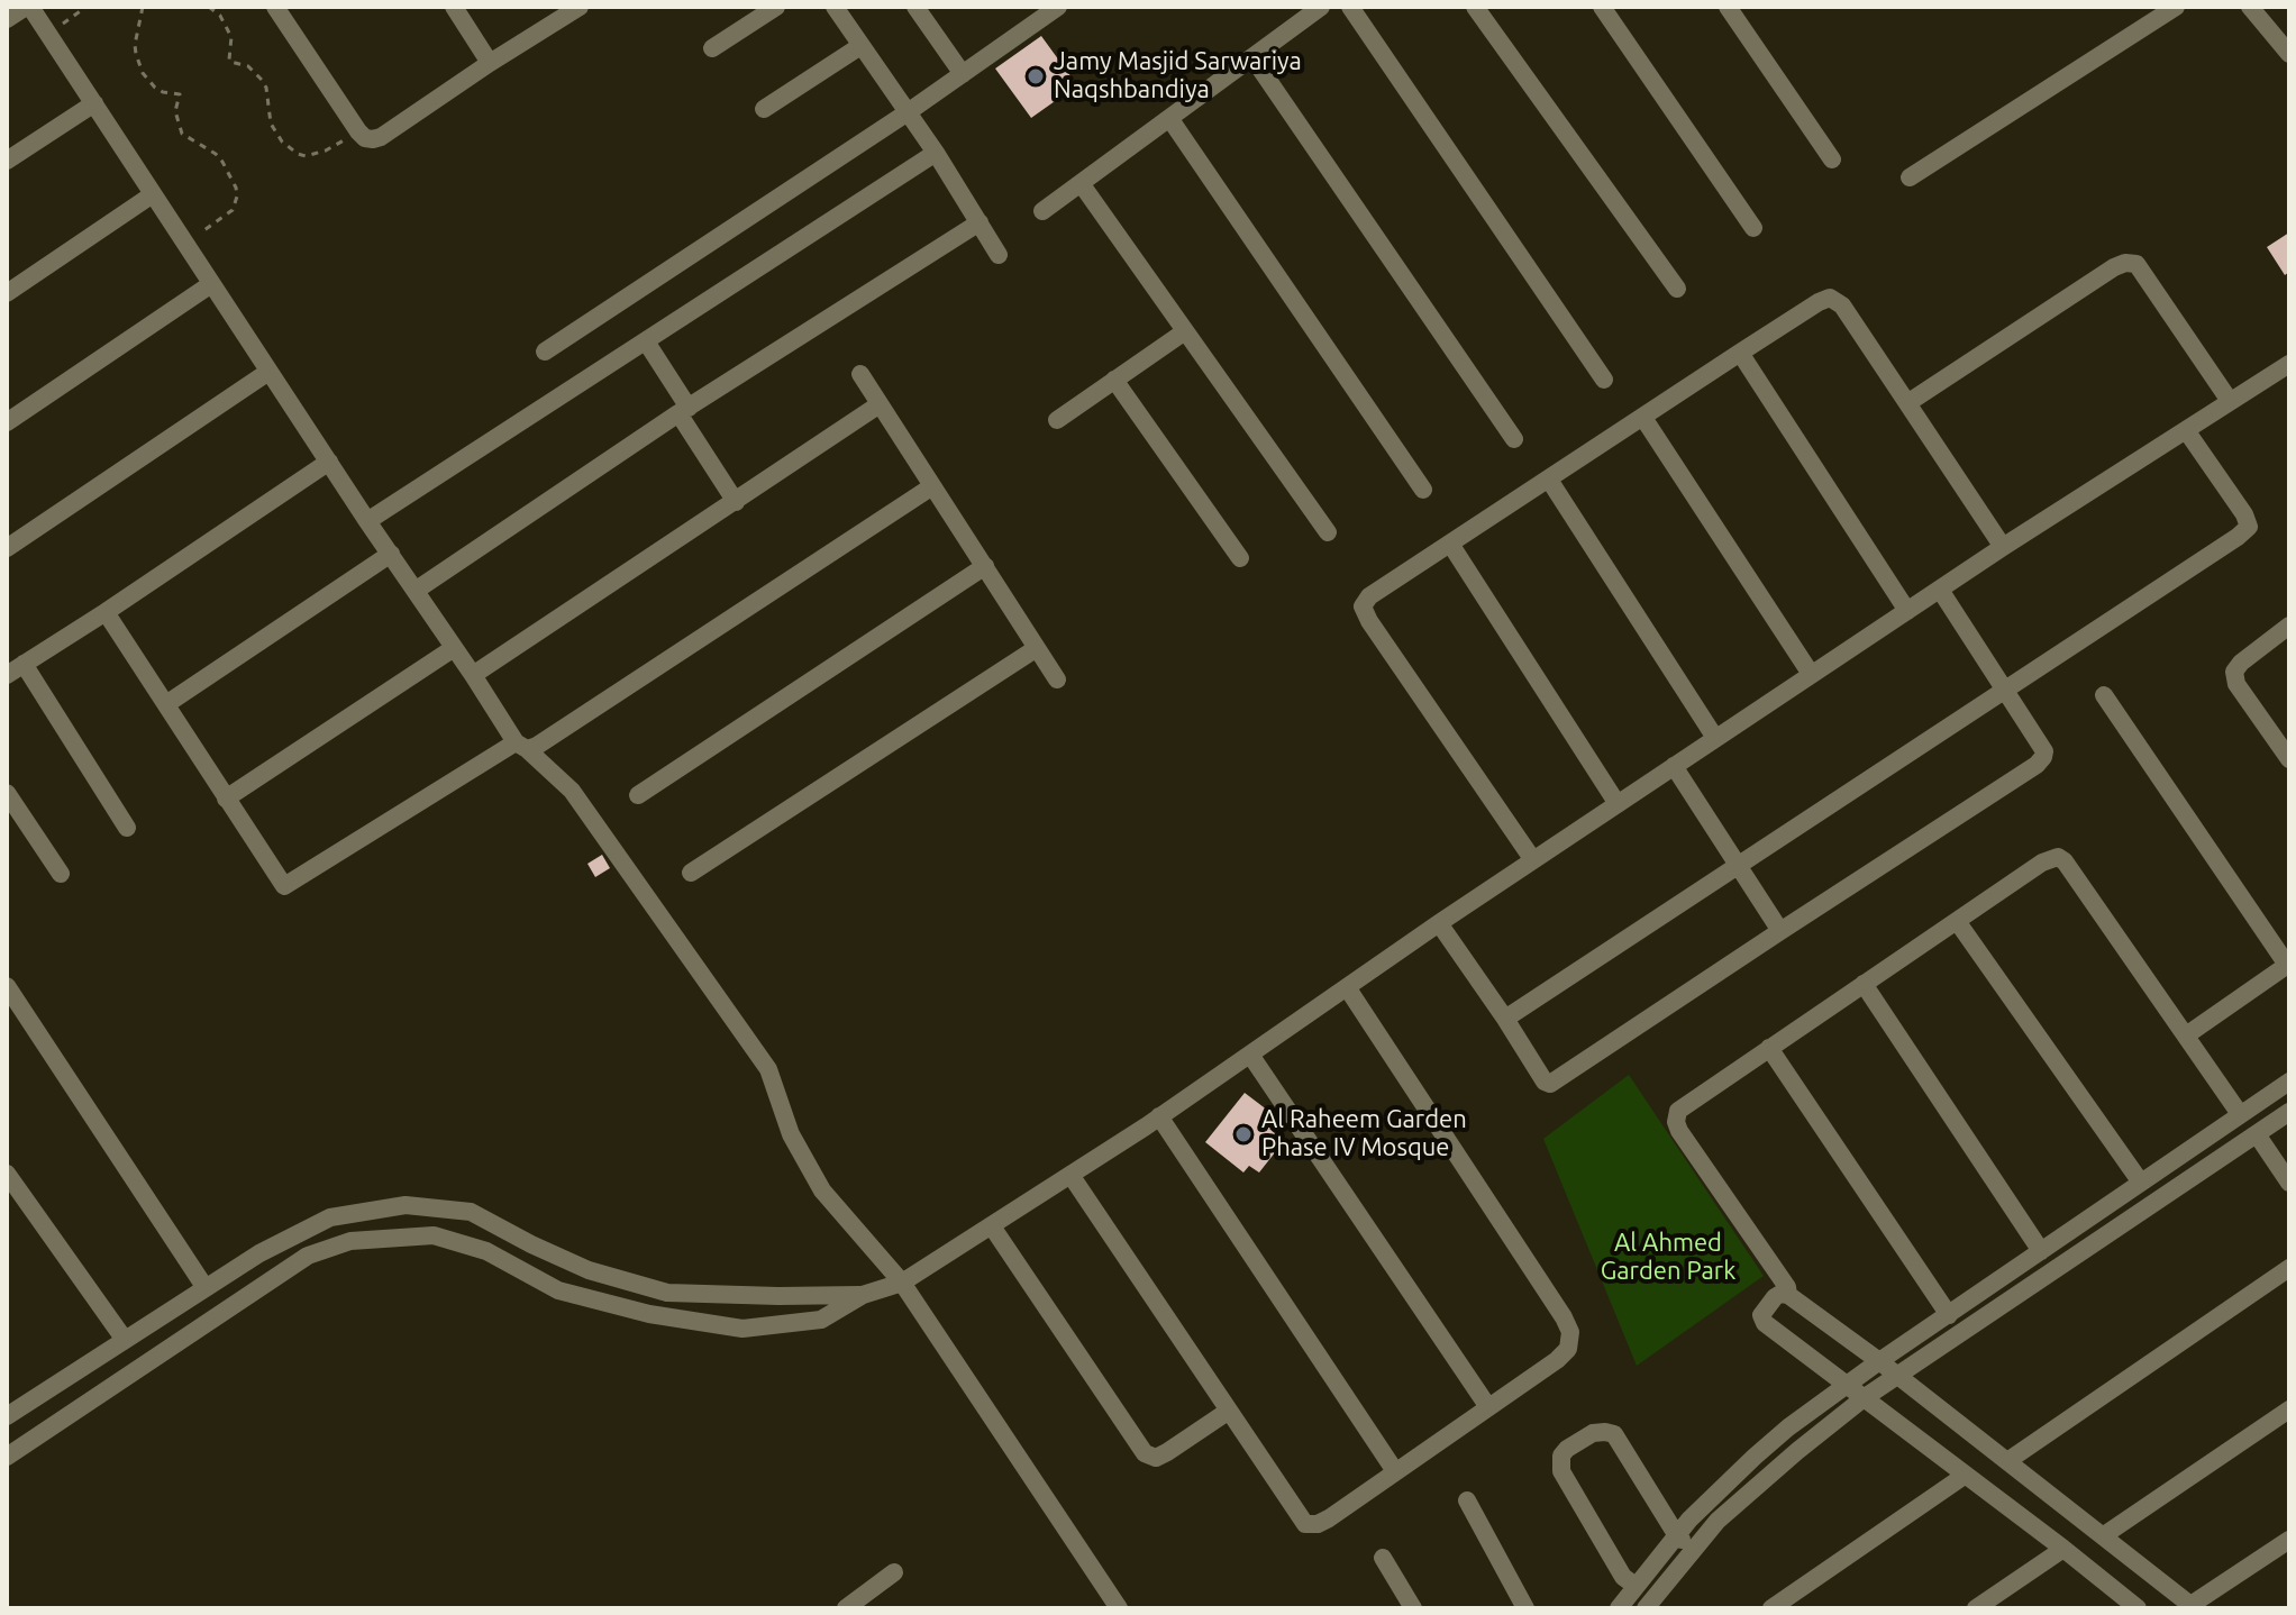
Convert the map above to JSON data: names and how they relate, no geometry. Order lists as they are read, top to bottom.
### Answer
{
  "parks": ["Al Ahmed Garden Park"],
  "places": ["Jamy Masjid Sarwariya Naqshbandiya", "Al Raheem Garden Phase IV Mosque"]
}
